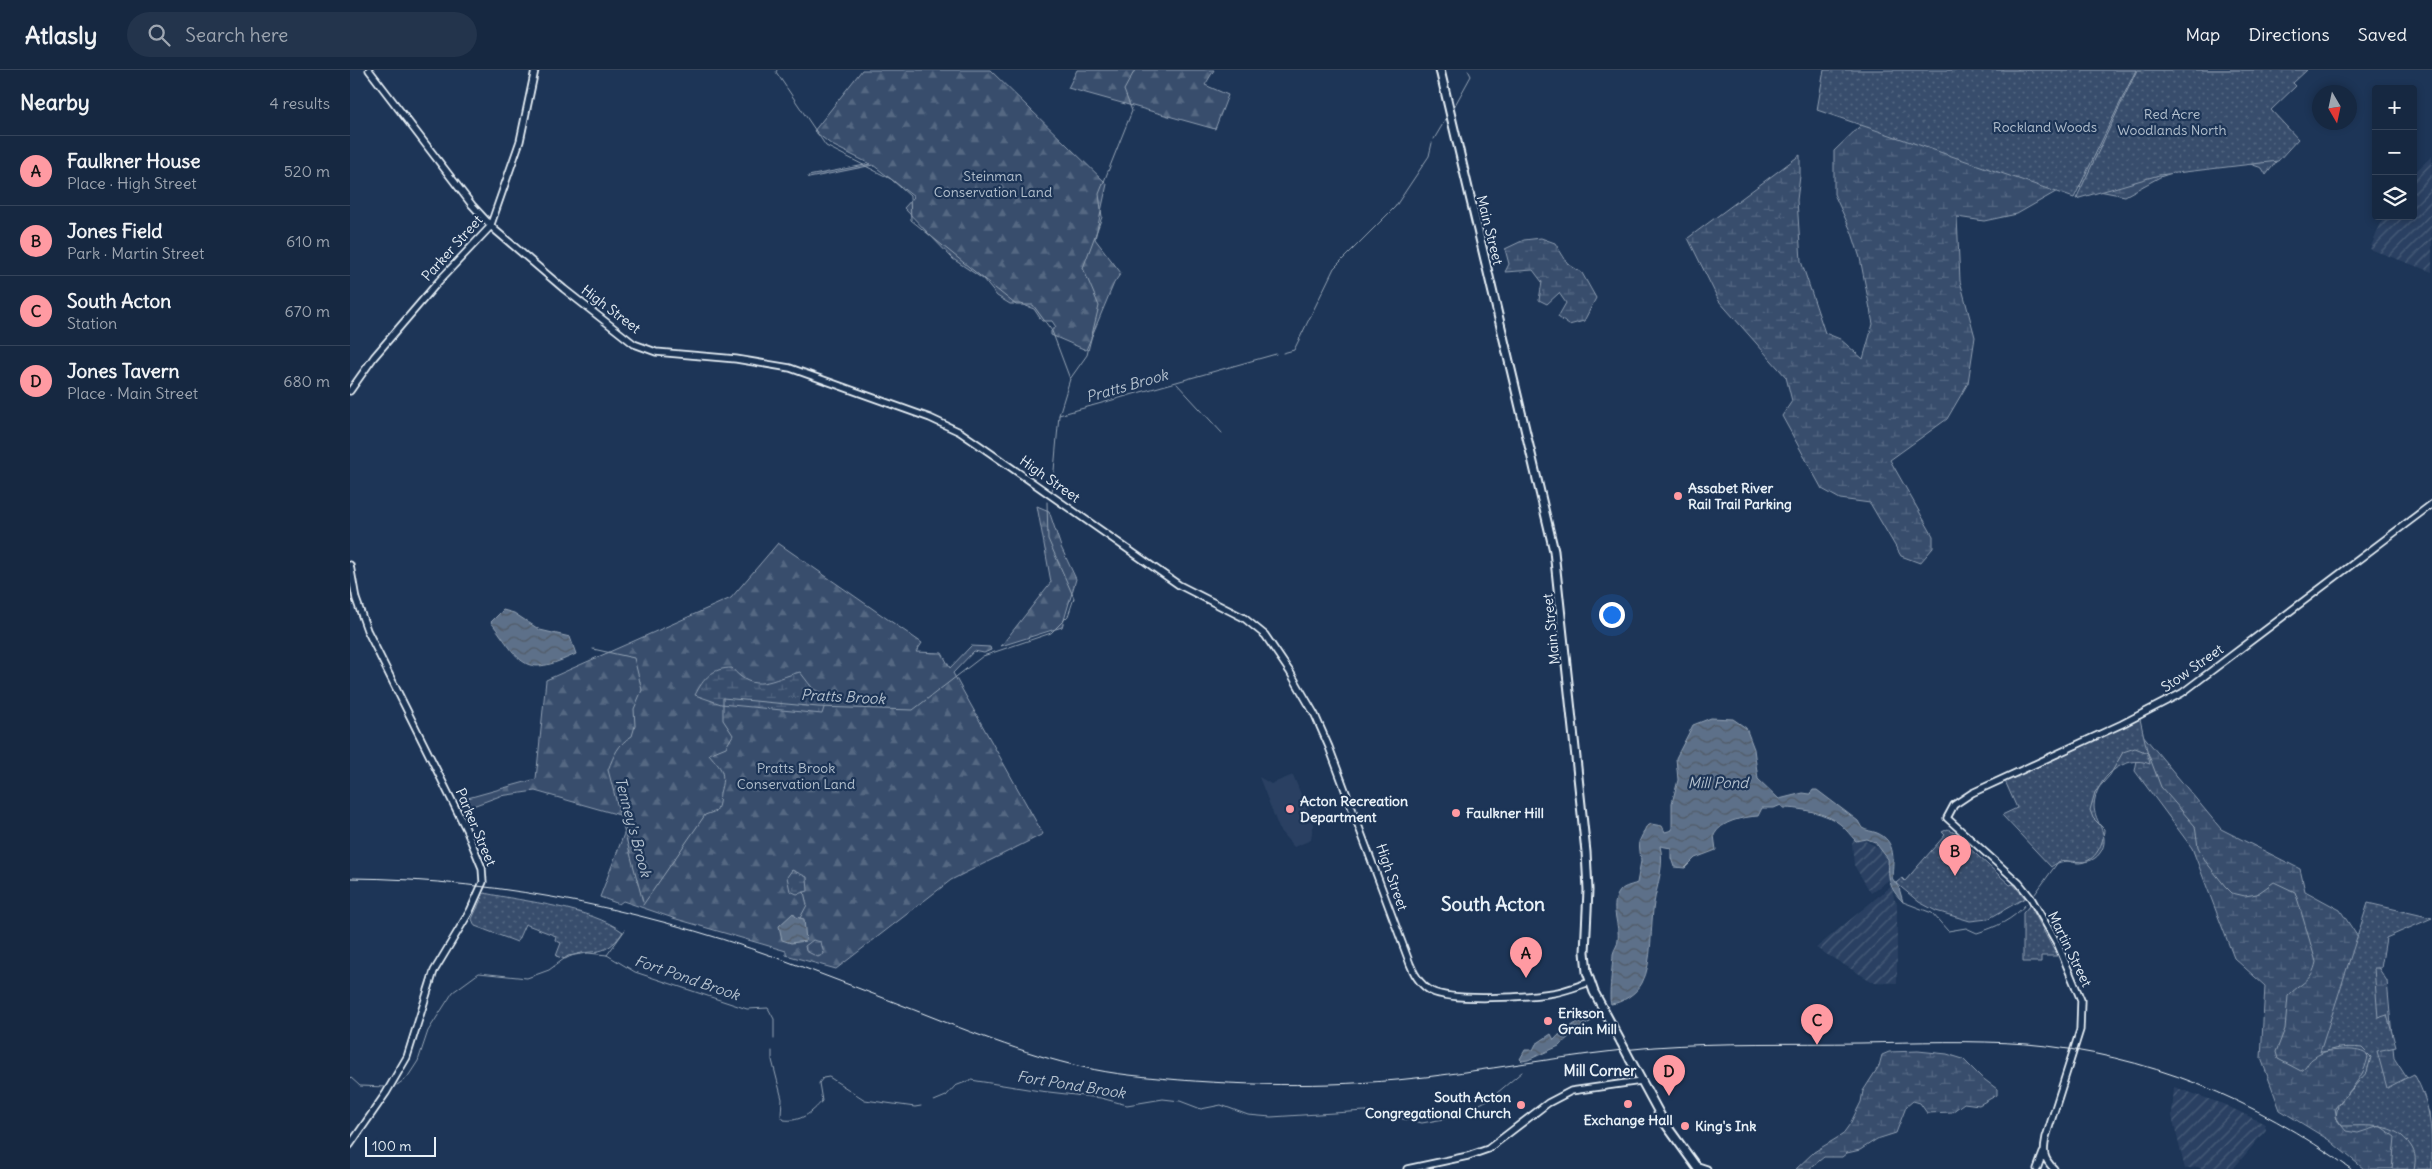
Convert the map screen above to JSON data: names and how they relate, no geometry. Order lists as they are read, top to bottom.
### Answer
{
  "streets": {
    "main road": ["Main Street"],
    "street": [
      "Parker Street",
      "High Street",
      "Stow Street",
      "Martin Street"
    ]
  },
  "crossings": [
    ["Main Street", "High Street"],
    ["Parker Street", "High Street"],
    ["Stow Street", "Martin Street"]
  ],
  "districts": ["South Acton", "Mill Corner"],
  "water": [
    "Pratts Brook",
    "Mill Pond",
    "Tenney's Brook",
    "Fort Pond Brook"
  ],
  "parks": [
    "Red Acre Woodlands North",
    "Rockland Woods",
    "Steinman Conservation Land",
    "Pratts Brook Conservation Land"
  ],
  "places": [
    "Assabet River Rail Trail Parking",
    "Acton Recreation Department",
    "Faulkner Hill",
    "Erikson Grain Mill",
    "Exchange Hall",
    "South Acton Congregational Church",
    "King's Ink"
  ],
  "scale_bar": "100 m",
  "north": "bottom",
  "page": {
    "header": "Atlasly",
    "search": "Search here",
    "nav": ["Map", "Directions", "Saved"],
    "heading": ["Nearby", "4 results"],
    "map_buttons": ["+", "−"],
    "list": [
      {
        "mark": "A",
        "name": "Faulkner House",
        "note": "Place · High Street",
        "value": "520 m"
      },
      {
        "mark": "B",
        "name": "Jones Field",
        "note": "Park · Martin Street",
        "value": "610 m"
      },
      {
        "mark": "C",
        "name": "South Acton",
        "note": "Station",
        "value": "670 m"
      },
      {
        "mark": "D",
        "name": "Jones Tavern",
        "note": "Place · Main Street",
        "value": "680 m"
      }
    ],
    "pins": [
      "B",
      "A",
      "C",
      "D"
    ],
    "scale": "100 m"
  }
}
